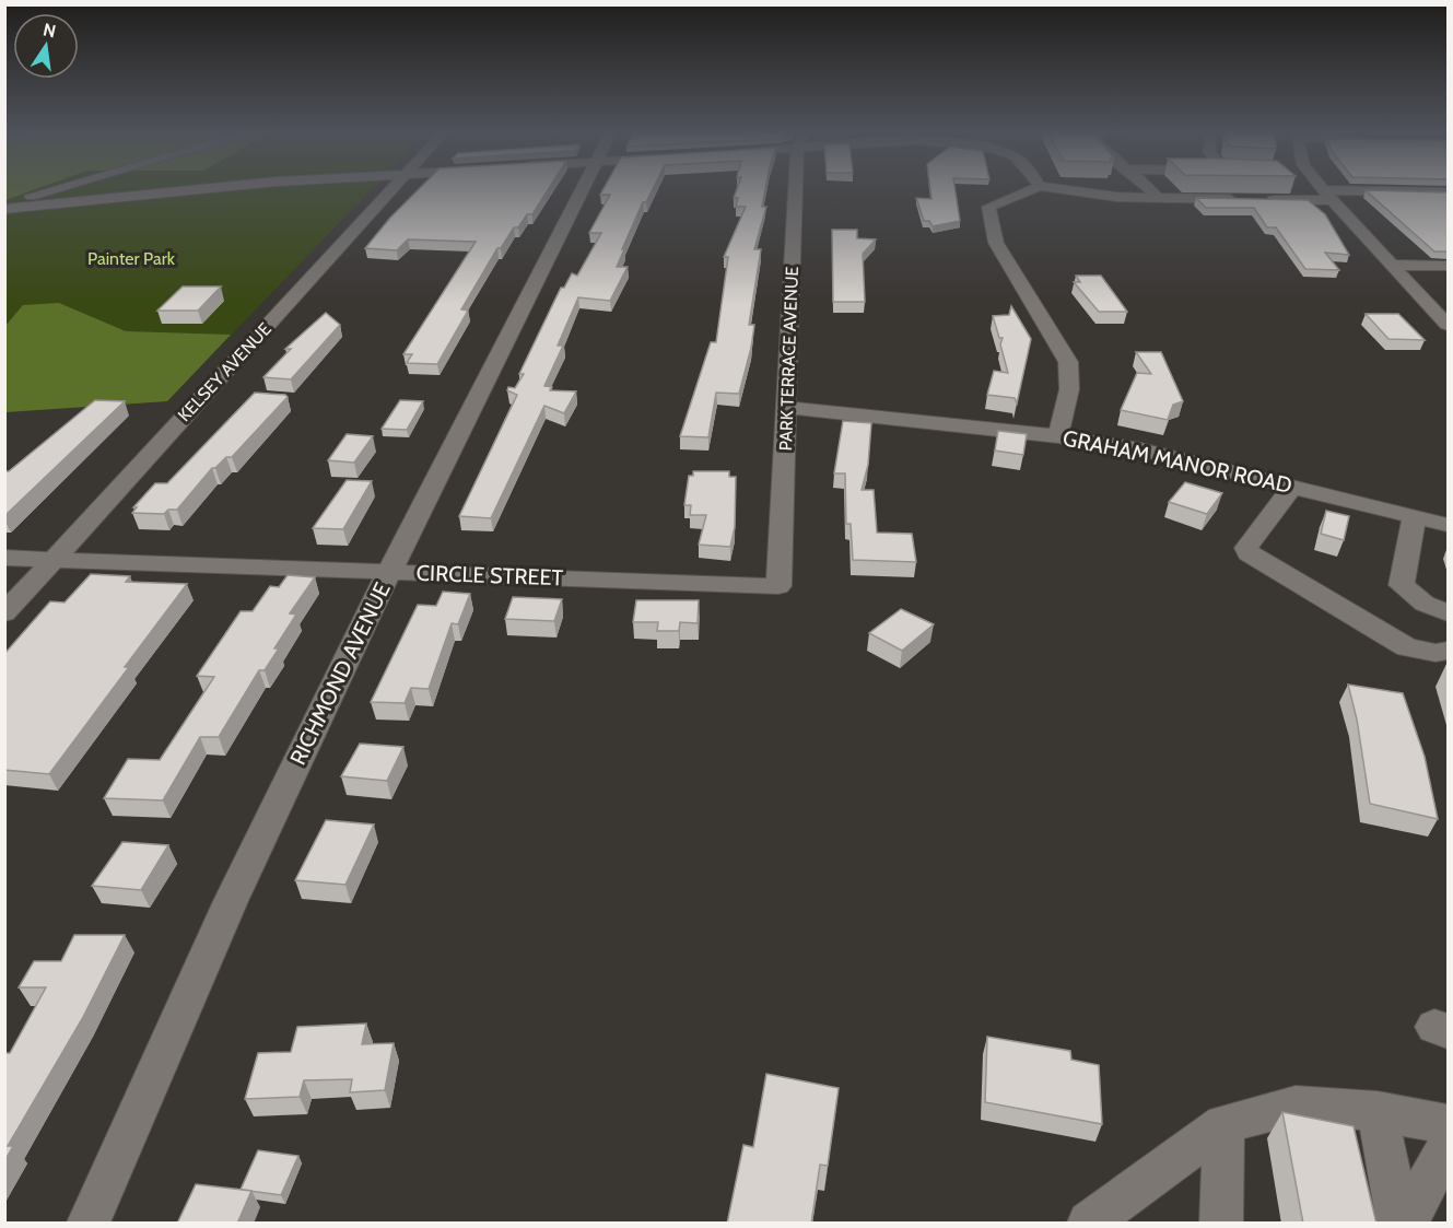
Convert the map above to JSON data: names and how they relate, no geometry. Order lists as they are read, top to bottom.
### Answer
{
  "streets": {
    "street": [
      "PARK TERRACE AVENUE",
      "KELSEY AVENUE",
      "GRAHAM MANOR ROAD",
      "CIRCLE STREET",
      "RICHMOND AVENUE"
    ]
  },
  "crossings": [
    ["PARK TERRACE AVENUE", "GRAHAM MANOR ROAD"],
    ["PARK TERRACE AVENUE", "CIRCLE STREET"],
    ["KELSEY AVENUE", "CIRCLE STREET"],
    ["CIRCLE STREET", "RICHMOND AVENUE"]
  ],
  "parks": ["Painter Park"],
  "north": "top"
}
